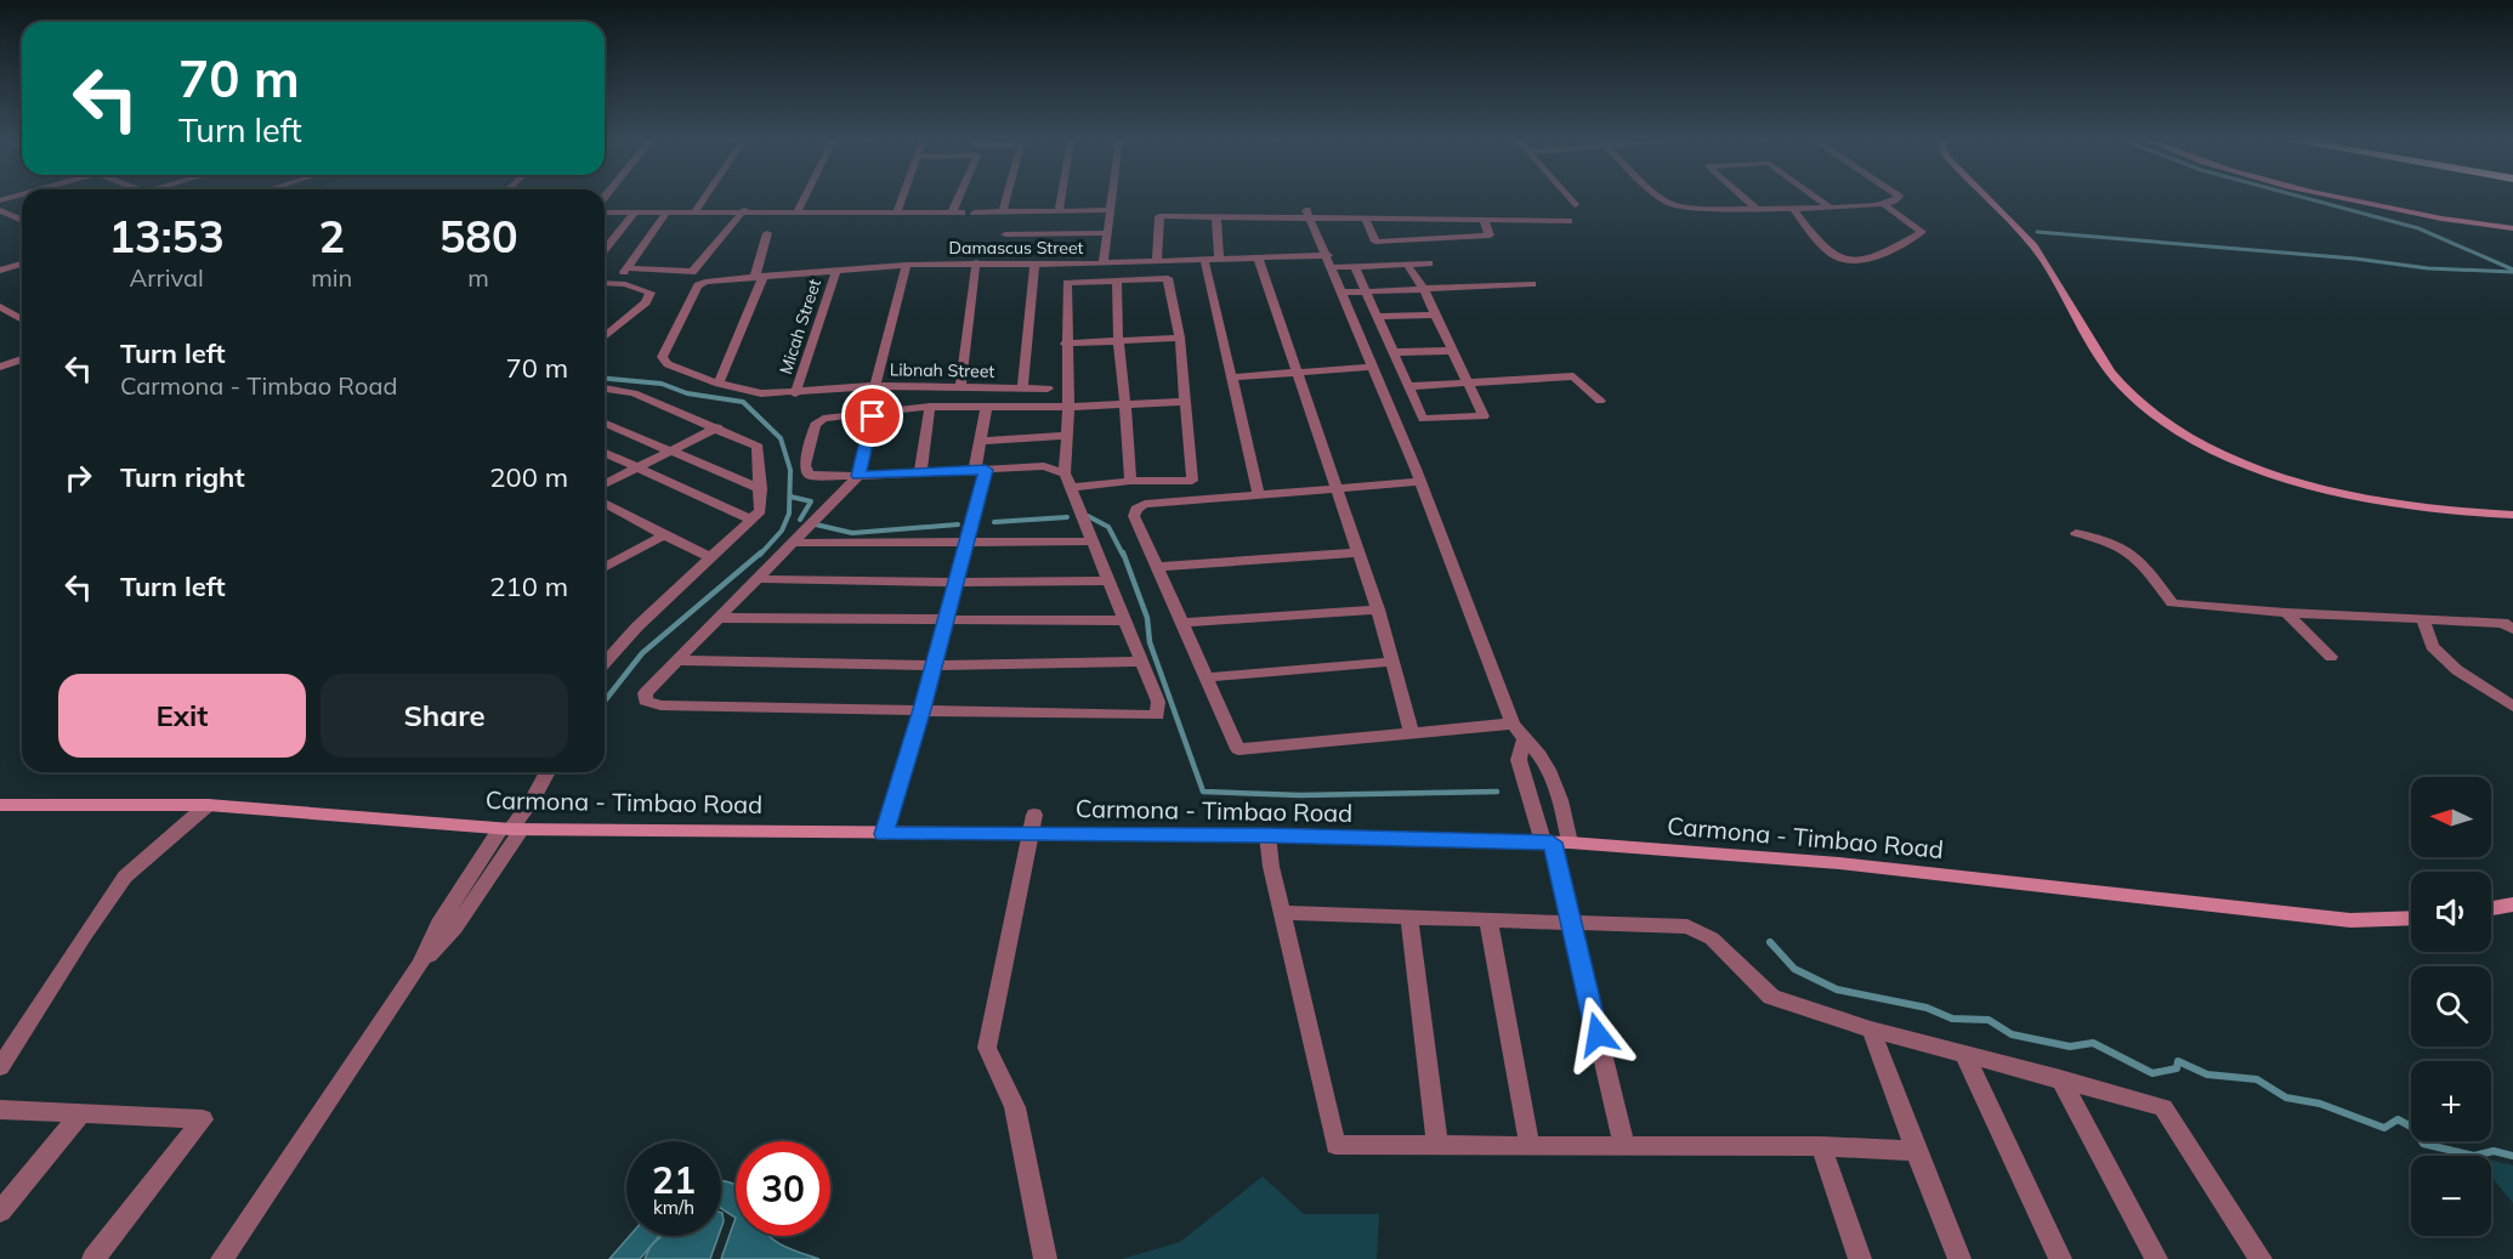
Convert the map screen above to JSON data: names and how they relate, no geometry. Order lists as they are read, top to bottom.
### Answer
{
  "streets": {
    "main road": ["Carmona - Timbao Road"],
    "street": ["Damascus Street", "Micah Street", "Libnah Street"]
  },
  "crossings": [
    ["Damascus Street", "Micah Street"],
    ["Damascus Street", "Libnah Street"],
    ["Micah Street", "Libnah Street"]
  ],
  "north": "left",
  "page": {
    "turn": ["70 m", "Turn left"],
    "eta": [
      "13:53",
      "Arrival",
      "2",
      "min",
      "580",
      "m"
    ],
    "list": [
      {
        "name": "Turn left",
        "note": "Carmona - Timbao Road",
        "value": "70 m"
      },
      {
        "name": "Turn right",
        "value": "200 m"
      },
      {
        "name": "Turn left",
        "value": "210 m"
      }
    ],
    "buttons": ["Exit", "Share"],
    "map_buttons": ["+", "−"],
    "speed": "21 km/h",
    "limit": "30"
  }
}
